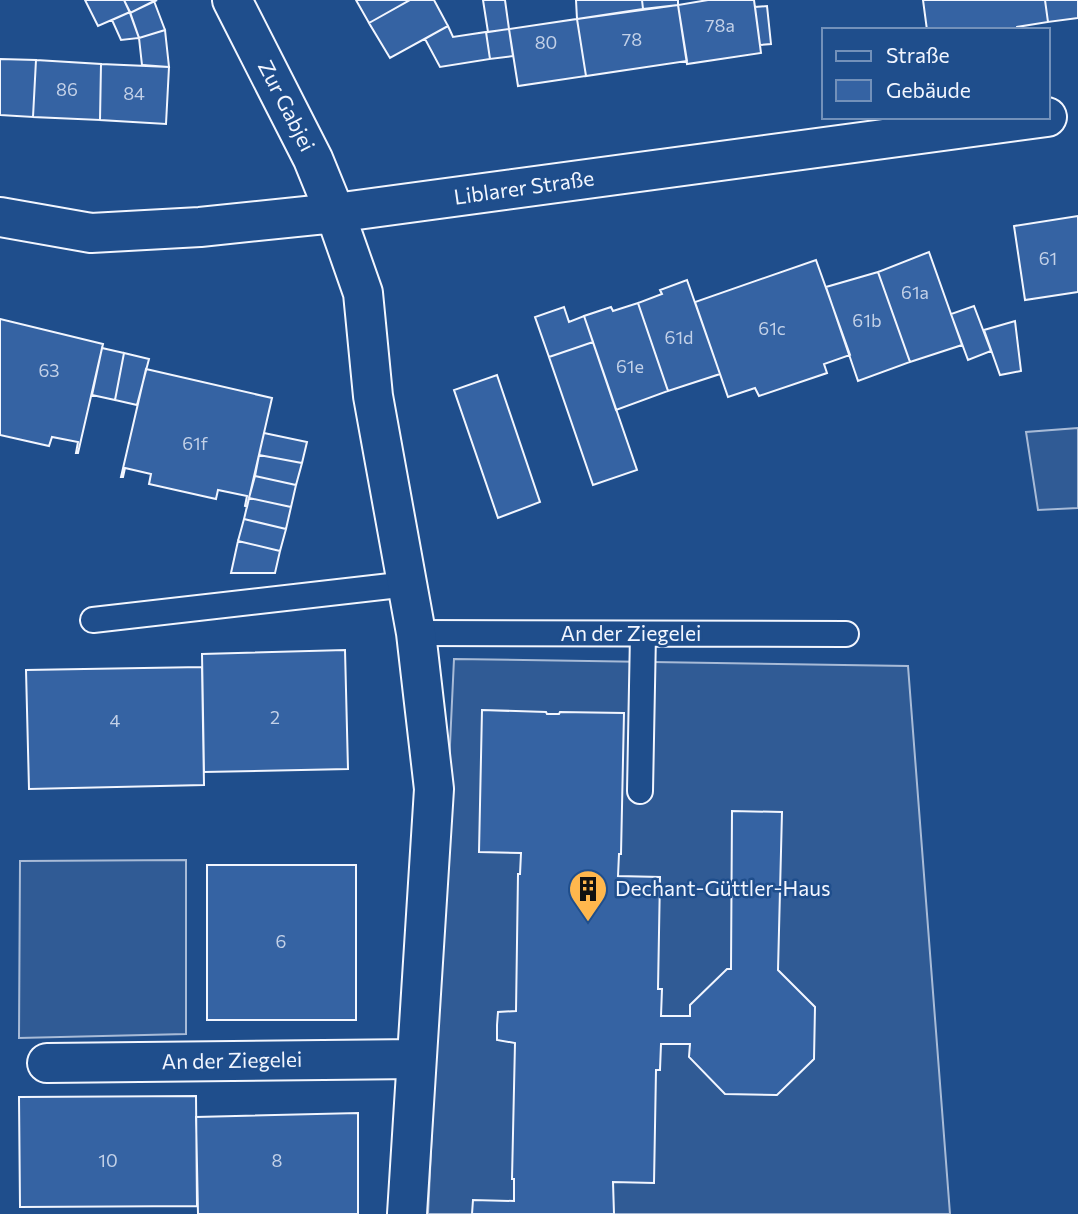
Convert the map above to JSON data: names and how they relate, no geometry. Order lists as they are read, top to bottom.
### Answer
{
  "streets": {
    "street": ["Zur Gabjei", "Liblarer Straße", "An der Ziegelei"]
  },
  "crossings": [
    ["Zur Gabjei", "Liblarer Straße"]
  ],
  "places": {
    "building": ["Dechant-Güttler-Haus"]
  },
  "house_numbers": [
    "78a",
    "78",
    "80",
    "86",
    "84",
    "61",
    "61a",
    "61b",
    "61c",
    "61d",
    "61e",
    "63",
    "61f",
    "2",
    "4",
    "6",
    "10",
    "8"
  ],
  "legend": ["Straße", "Gebäude"]
}
